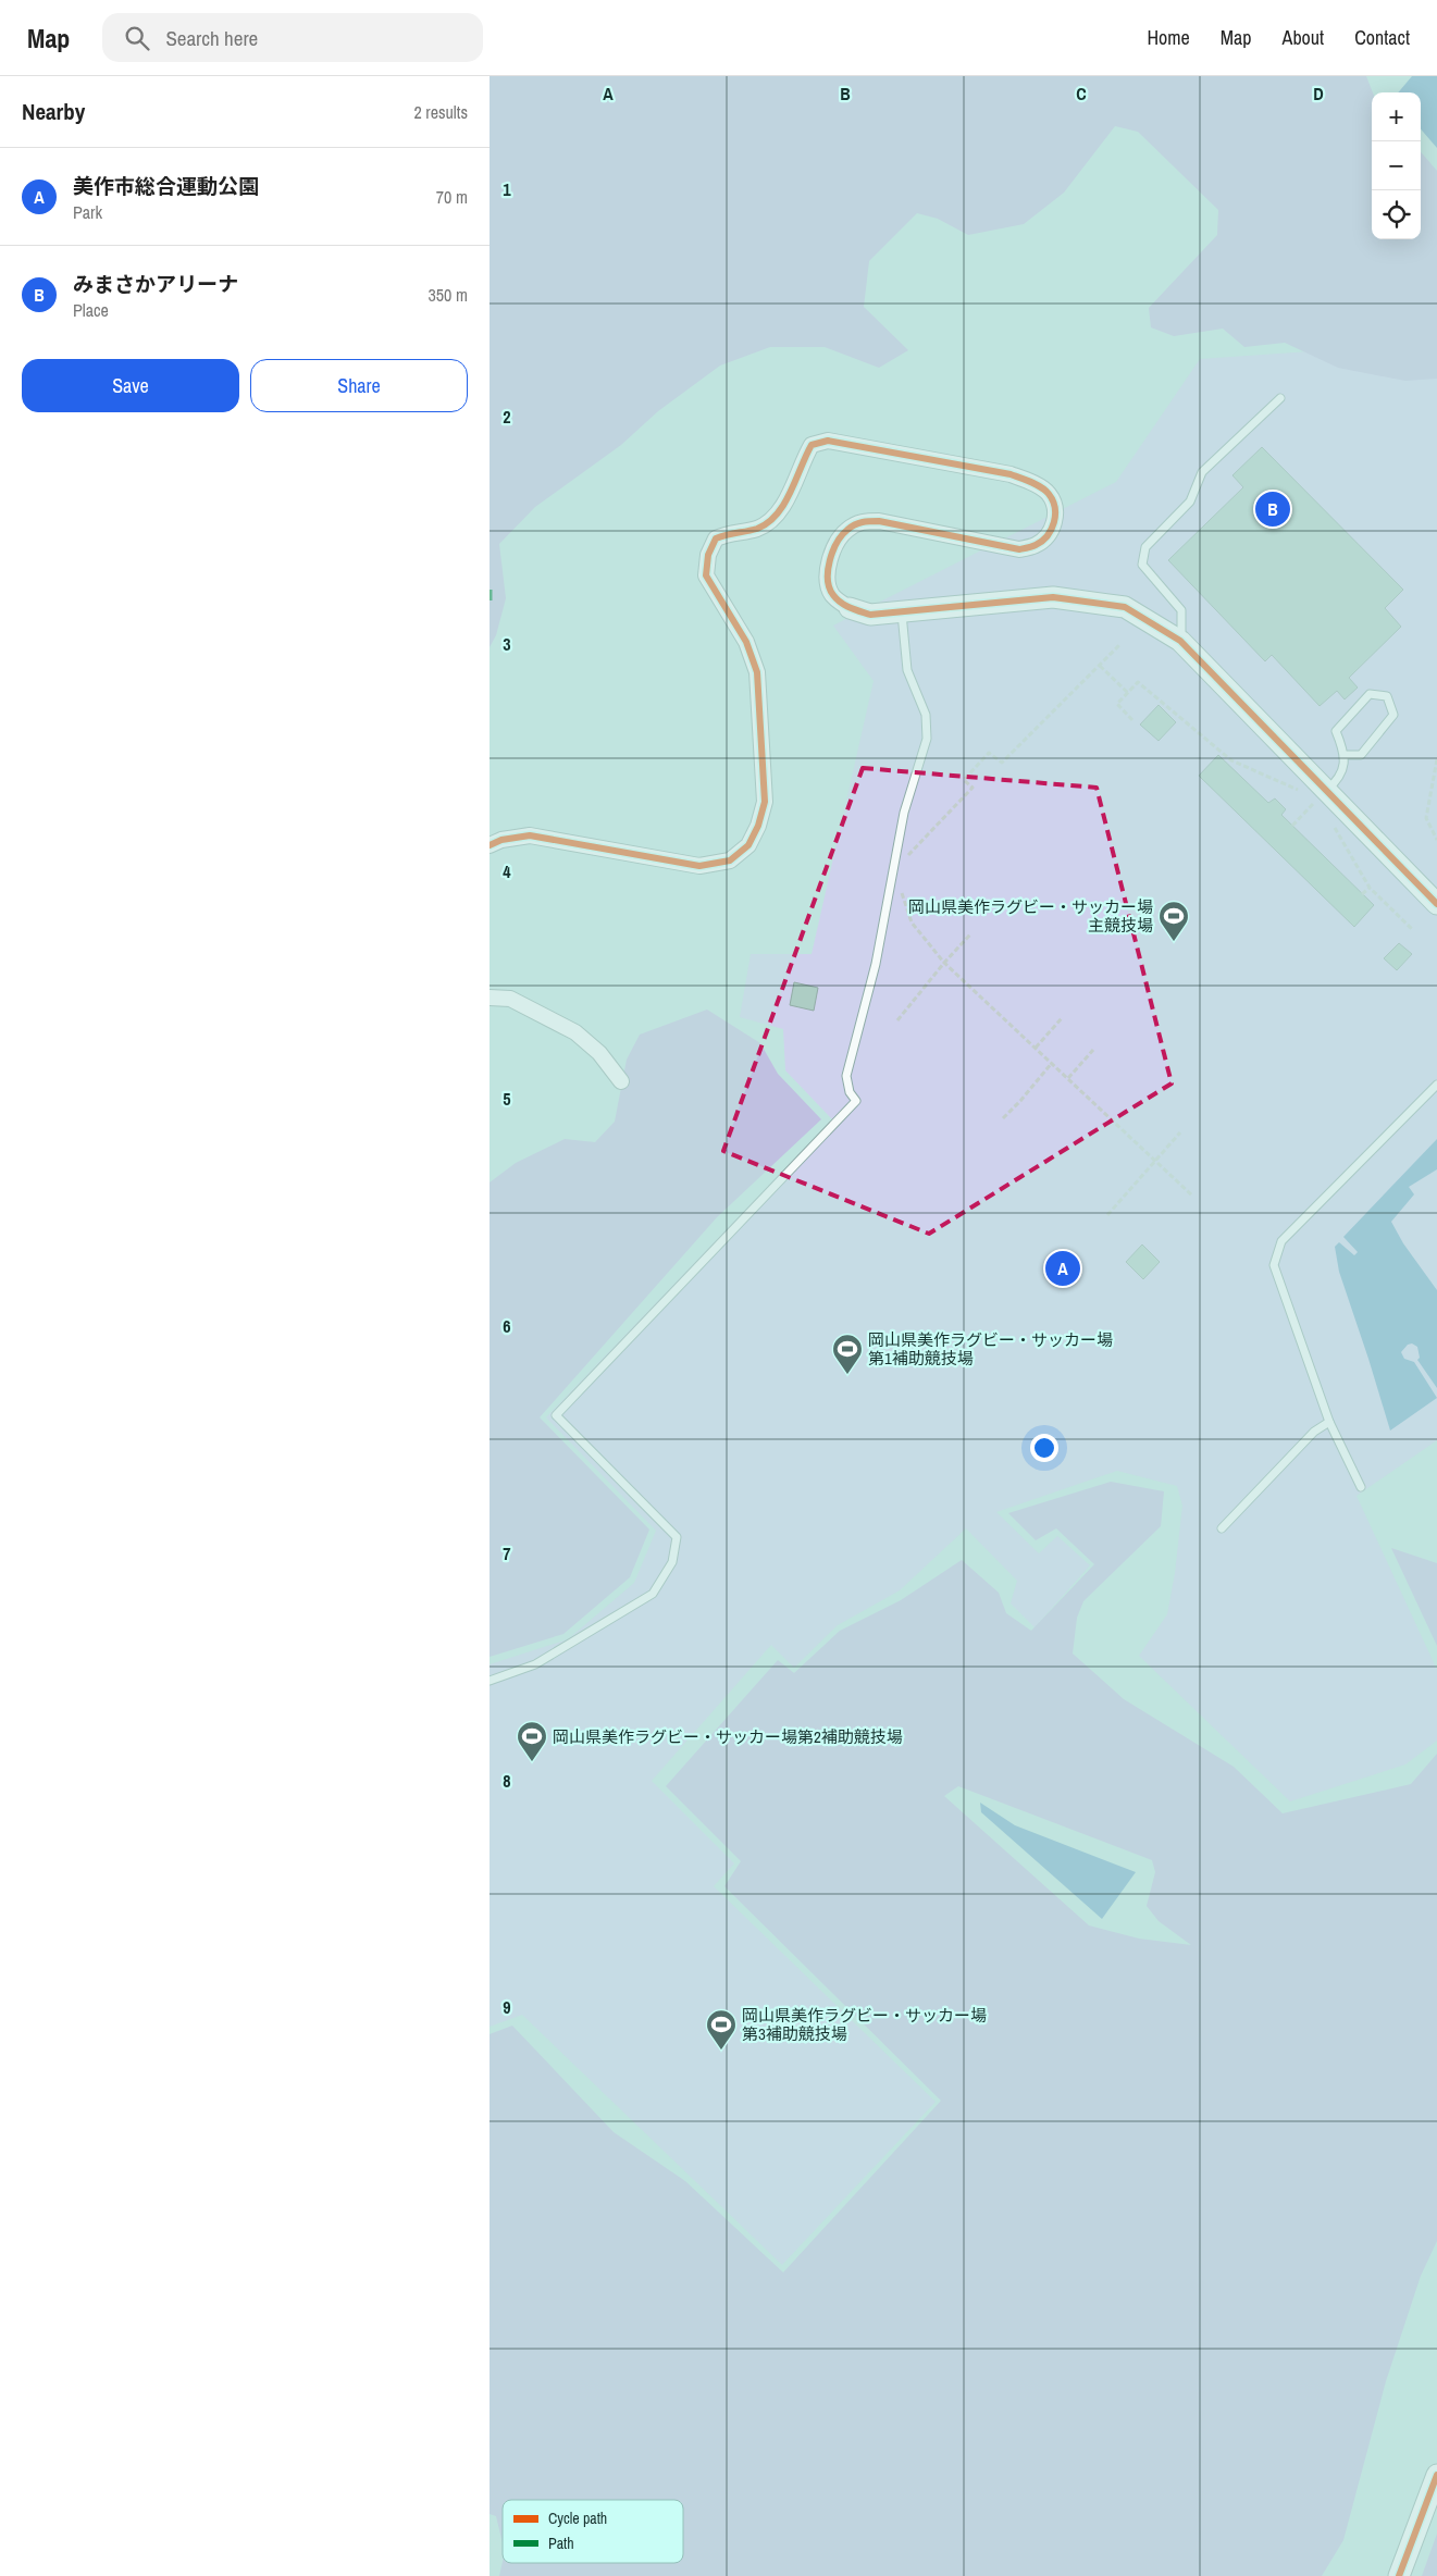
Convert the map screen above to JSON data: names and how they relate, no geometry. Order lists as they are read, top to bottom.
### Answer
{
  "places": {
    "sports": [
      "岡山県美作ラグビー・サッカー場 主競技場",
      "岡山県美作ラグビー・サッカー場 第1補助競技場",
      "岡山県美作ラグビー・サッカー場第2補助競技場",
      "岡山県美作ラグビー・サッカー場 第3補助競技場"
    ]
  },
  "legend": ["Cycle path", "Path"],
  "page": {
    "header": "Map",
    "search": "Search here",
    "nav": [
      "Home",
      "Map",
      "About",
      "Contact"
    ],
    "heading": ["Nearby", "2 results"],
    "map_buttons": ["+", "−"],
    "list": [
      {
        "mark": "A",
        "name": "美作市総合運動公園",
        "note": "Park",
        "value": "70 m"
      },
      {
        "mark": "B",
        "name": "みまさかアリーナ",
        "note": "Place",
        "value": "350 m"
      }
    ],
    "buttons": ["Save", "Share"],
    "pins": ["B", "A"]
  },
  "grid": {
    "columns": [
      "A",
      "B",
      "C",
      "D"
    ],
    "rows": [
      "1",
      "2",
      "3",
      "4",
      "5",
      "6",
      "7",
      "8",
      "9"
    ]
  }
}
